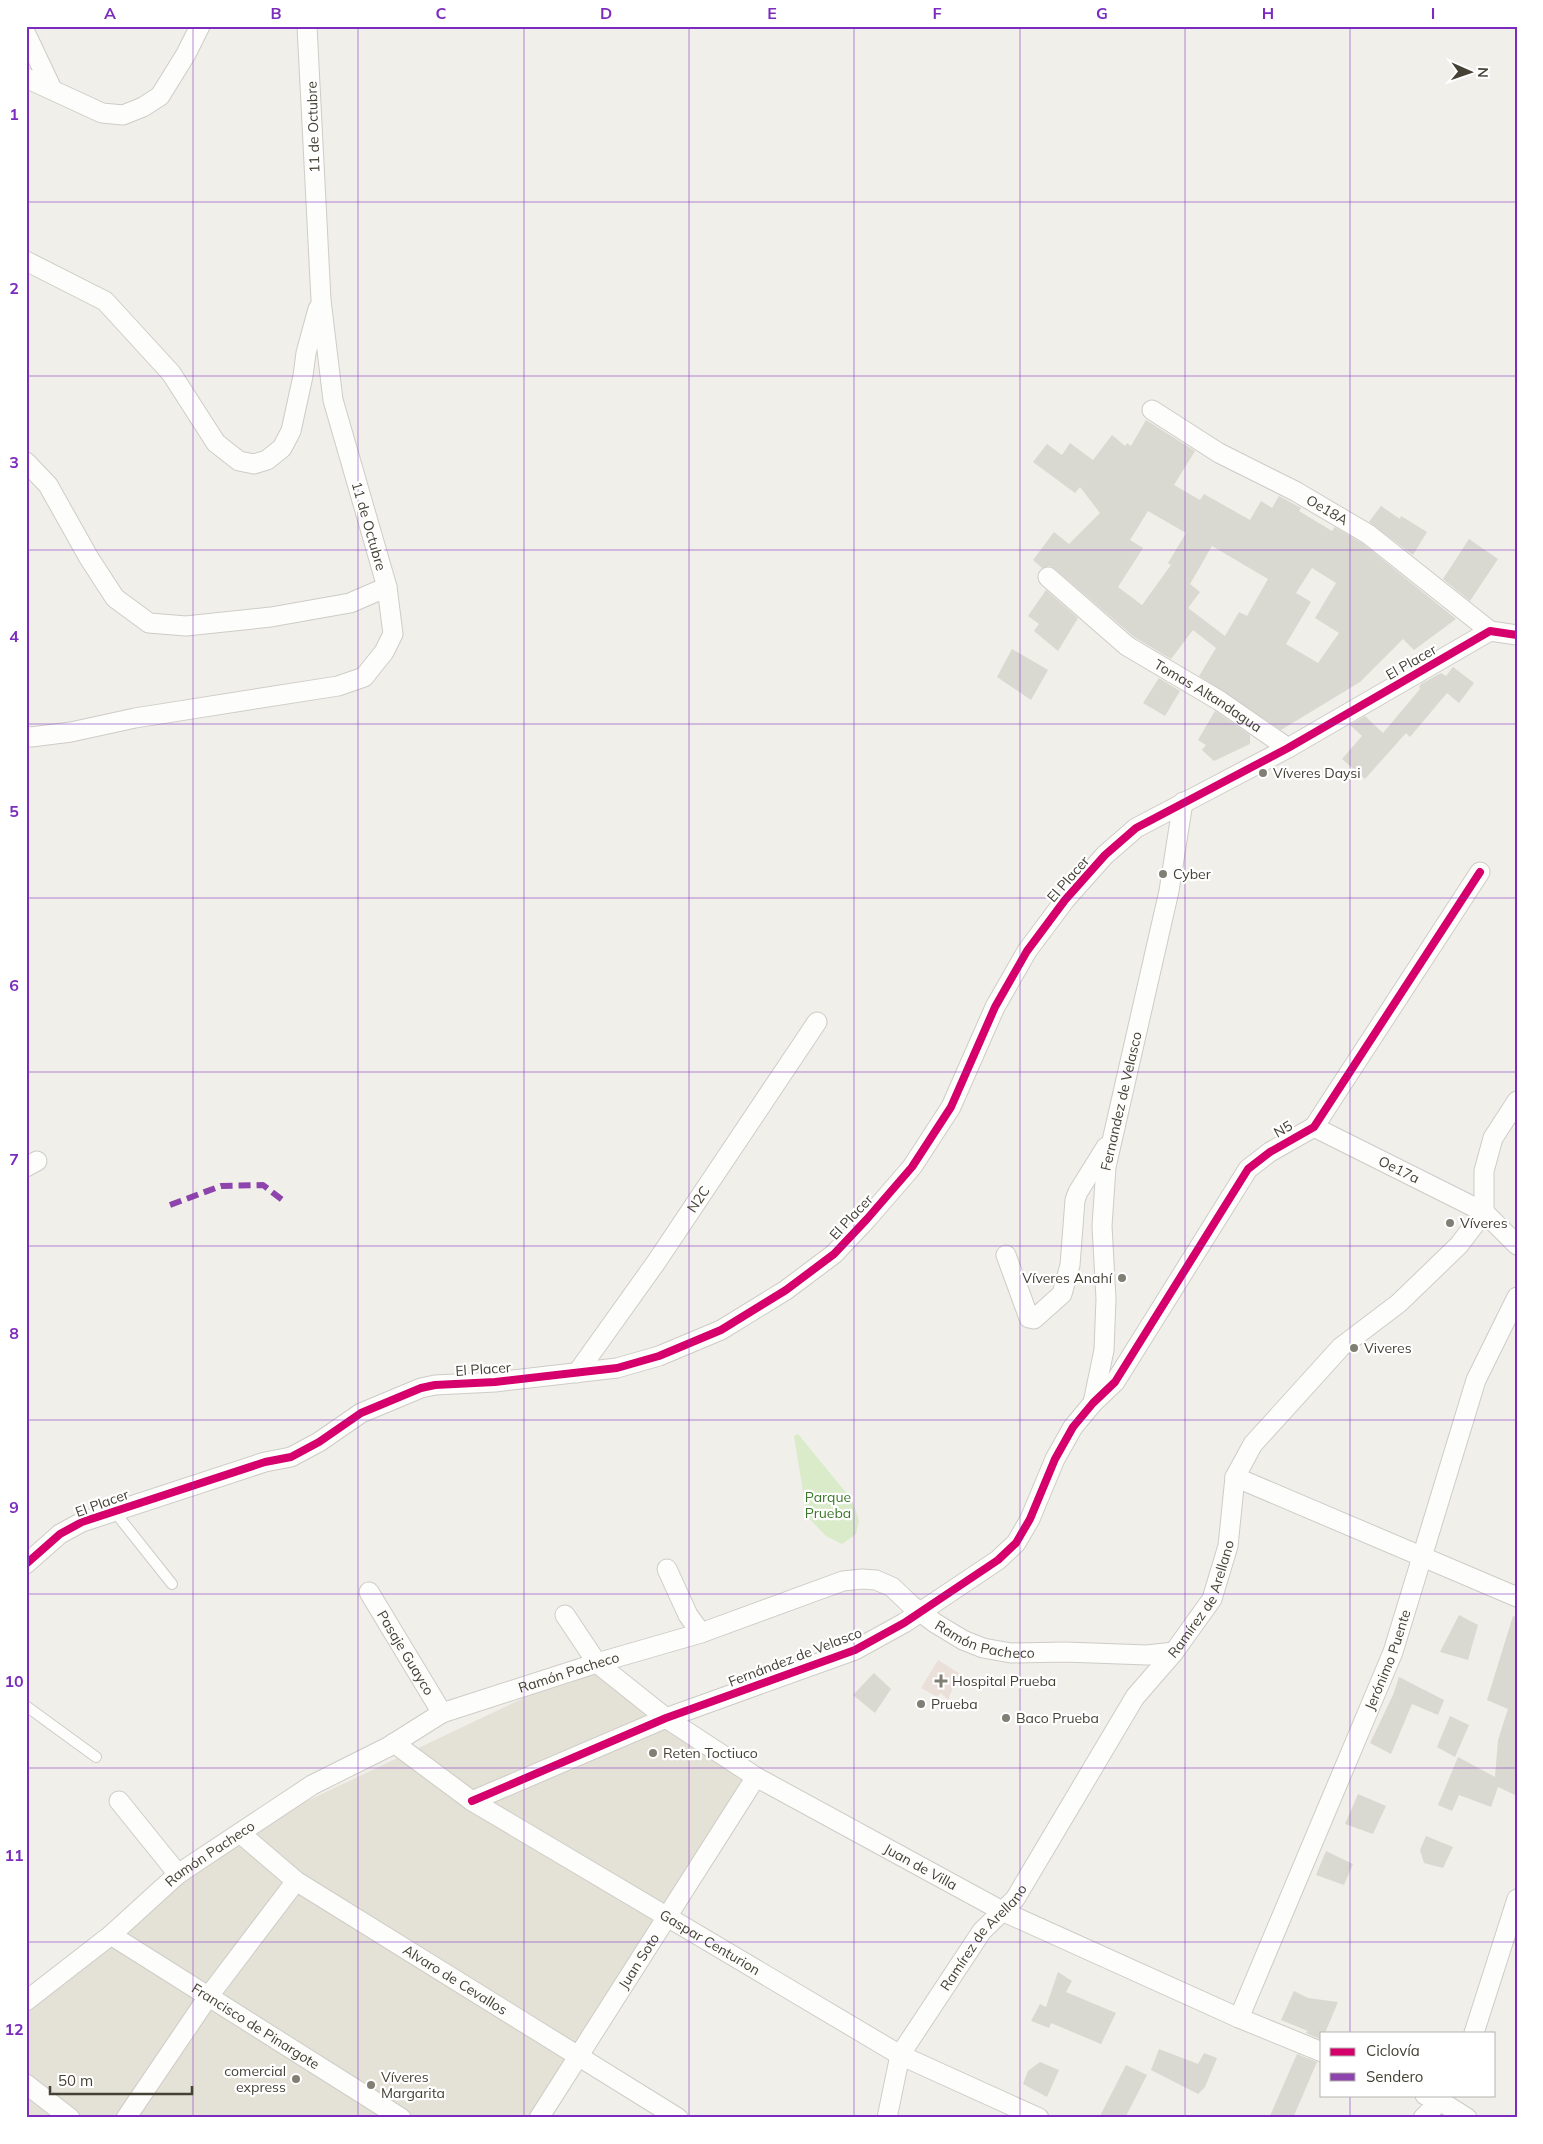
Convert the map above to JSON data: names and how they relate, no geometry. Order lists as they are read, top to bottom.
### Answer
{
  "streets": {
    "street": [
      "11 de Octubre",
      "Oe18A",
      "El Placer",
      "Tomas Altandagua",
      "Fernandez de Velasco",
      "N5",
      "Oe17a",
      "N2C",
      "Ramírez de Arellano",
      "Ramón Pacheco",
      "Pasaje Guayco",
      "Fernández de Velasco",
      "Jerónimo Puente",
      "Juan de Villa",
      "Gaspar Centurion",
      "Juan Soto",
      "Alvaro de Cevallos",
      "Francisco de Pinargote"
    ]
  },
  "crossings": [
    ["Oe18A", "El Placer"],
    ["El Placer", "Tomas Altandagua"],
    ["El Placer", "Fernandez de Velasco"],
    ["El Placer", "N2C"],
    ["Fernandez de Velasco", "N5"],
    ["Fernandez de Velasco", "Fernández de Velasco"],
    ["N5", "Oe17a"],
    ["N5", "Fernández de Velasco"],
    ["Oe17a", "Ramírez de Arellano"],
    ["Ramírez de Arellano", "Ramón Pacheco"],
    ["Ramírez de Arellano", "Juan de Villa"],
    ["Ramírez de Arellano", "Gaspar Centurion"],
    ["Ramón Pacheco", "Pasaje Guayco"],
    ["Ramón Pacheco", "Fernández de Velasco"],
    ["Ramón Pacheco", "Juan de Villa"],
    ["Ramón Pacheco", "Gaspar Centurion"],
    ["Ramón Pacheco", "Alvaro de Cevallos"],
    ["Ramón Pacheco", "Francisco de Pinargote"],
    ["Fernández de Velasco", "Juan de Villa"],
    ["Fernández de Velasco", "Gaspar Centurion"],
    ["Jerónimo Puente", "Juan de Villa"],
    ["Juan de Villa", "Juan Soto"],
    ["Gaspar Centurion", "Juan Soto"],
    ["Juan Soto", "Alvaro de Cevallos"]
  ],
  "parks": ["Parque Prueba"],
  "places": {
    "other": [
      "Víveres Daysi",
      "Cyber",
      "Víveres",
      "Víveres Anahí",
      "Viveres",
      "Prueba",
      "Baco Prueba",
      "Reten Toctiuco",
      "comercial express",
      "Víveres Margarita"
    ],
    "health": ["Hospital Prueba"]
  },
  "legend": ["Ciclovía", "Sendero"],
  "scale_bar": "50 m",
  "north": "right",
  "grid": {
    "columns": [
      "A",
      "B",
      "C",
      "D",
      "E",
      "F",
      "G",
      "H",
      "I"
    ],
    "rows": [
      "1",
      "2",
      "3",
      "4",
      "5",
      "6",
      "7",
      "8",
      "9",
      "10",
      "11",
      "12"
    ]
  }
}
